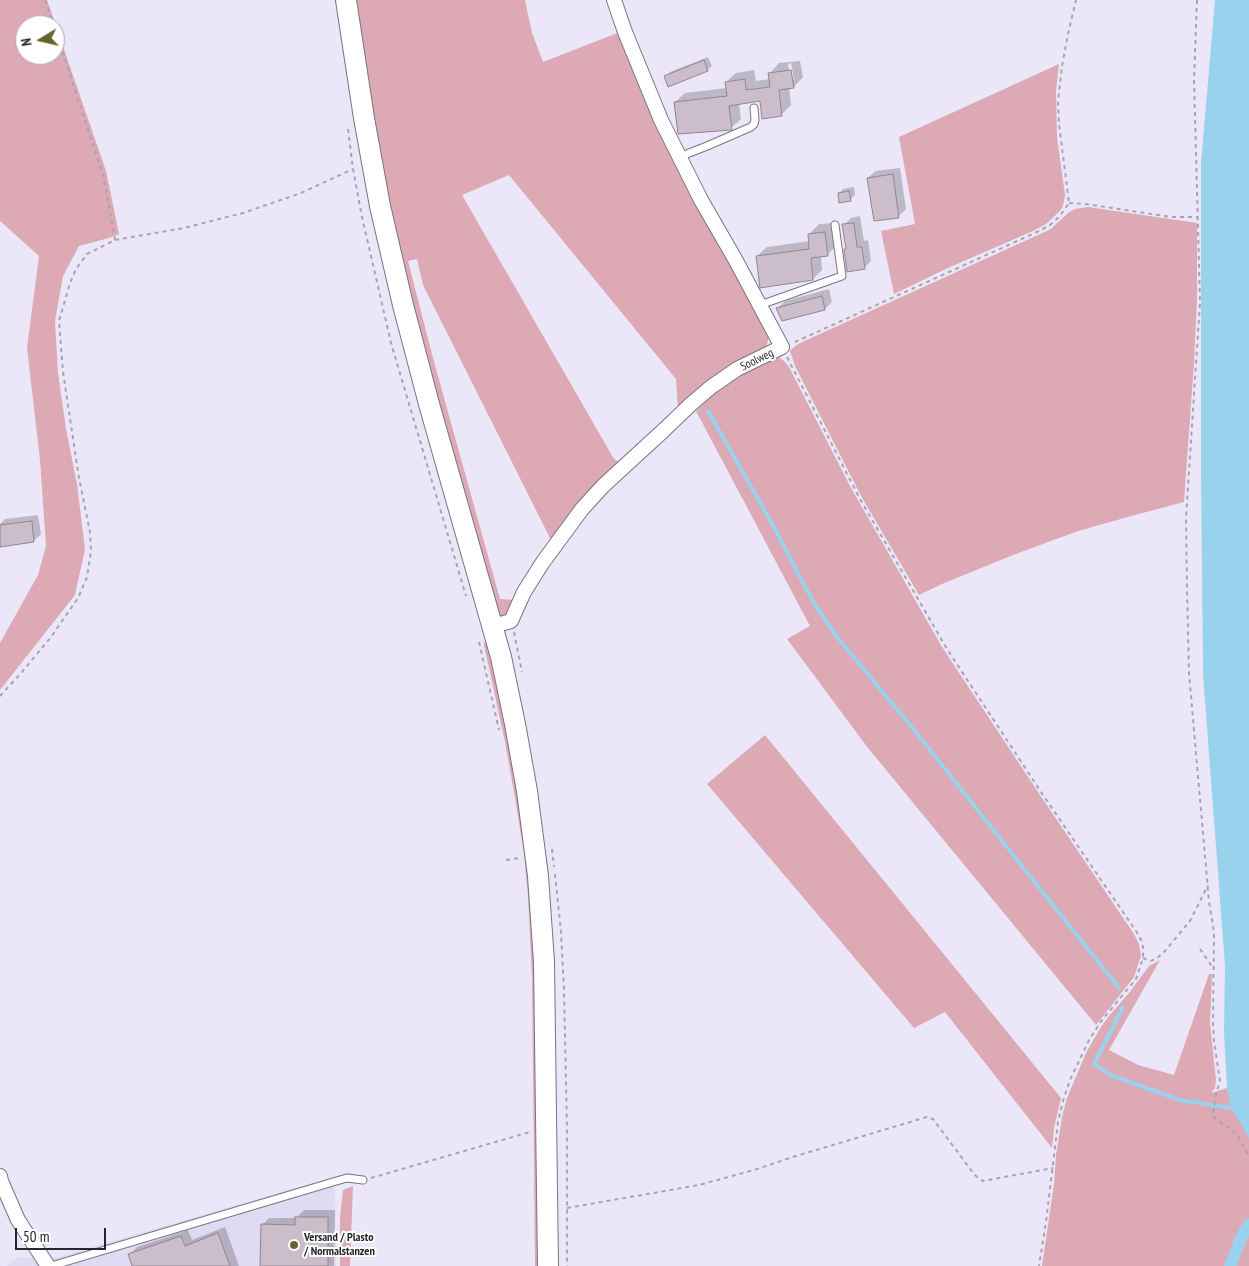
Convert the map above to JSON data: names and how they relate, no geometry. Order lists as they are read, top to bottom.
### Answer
{
  "streets": {
    "street": ["Soolweg"]
  },
  "places": ["Versand / Plasto / Normalstanzen"],
  "scale_bar": "50 m",
  "north": "left"
}
